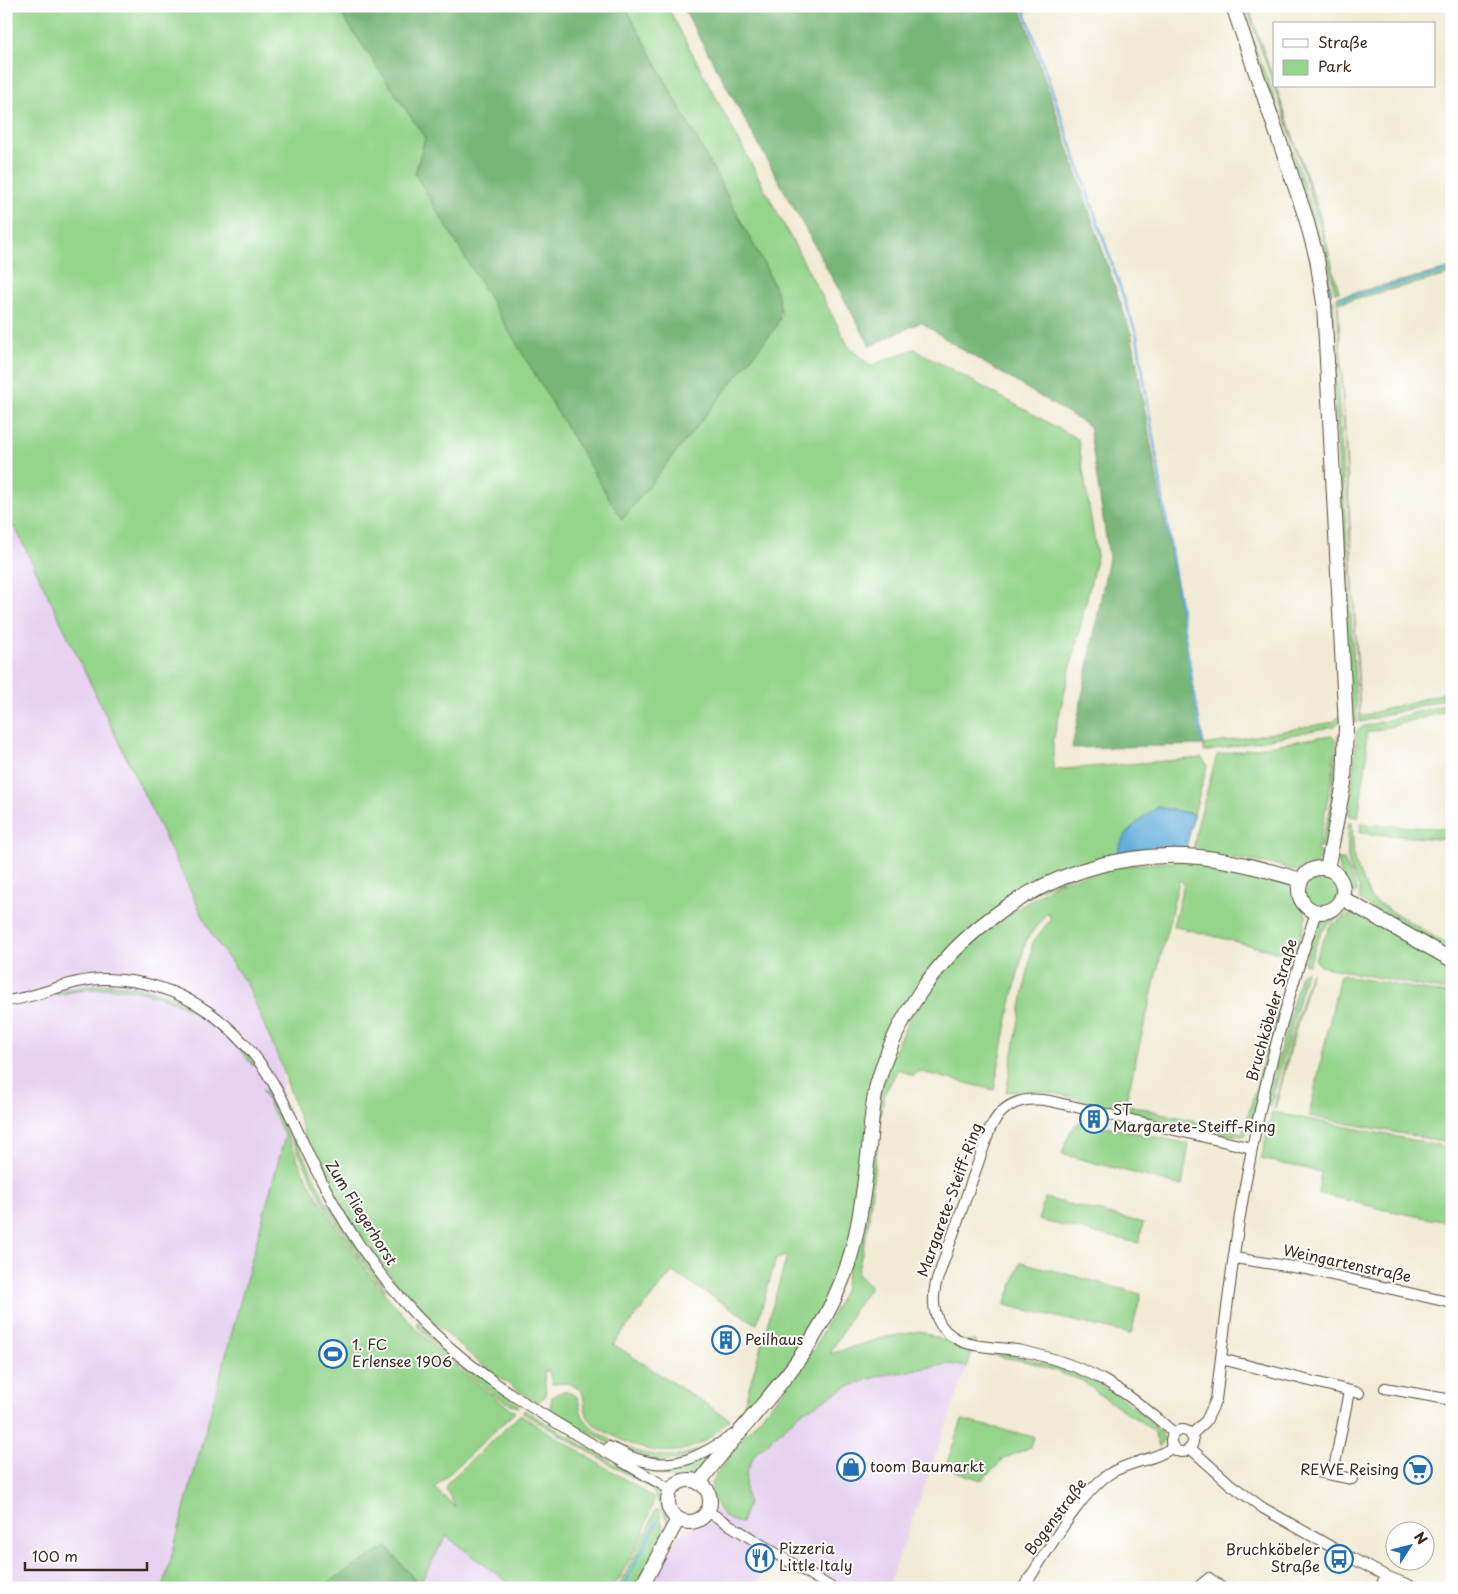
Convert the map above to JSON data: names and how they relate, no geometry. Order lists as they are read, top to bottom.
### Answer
{
  "streets": {
    "street": [
      "Bruchköbeler Straße",
      "Margarete-Steiff-Ring",
      "Zum Fliegerhorst",
      "Weingartenstraße",
      "Bogenstraße"
    ]
  },
  "crossings": [
    ["Bruchköbeler Straße", "Margarete-Steiff-Ring"],
    ["Bruchköbeler Straße", "Weingartenstraße"],
    ["Bruchköbeler Straße", "Bogenstraße"],
    ["Margarete-Steiff-Ring", "Bogenstraße"]
  ],
  "places": {
    "building": ["ST Margarete-Steiff-Ring", "Peilhaus"],
    "sports": ["1. FC Erlensee 1906"],
    "shop": ["toom Baumarkt"],
    "supermarket": ["REWE Reising"],
    "restaurant": ["Pizzeria Little Italy"],
    "bus stop": ["Bruchköbeler Straße"]
  },
  "legend": ["Straße", "Park"],
  "scale_bar": "100 m",
  "north": "top right"
}
